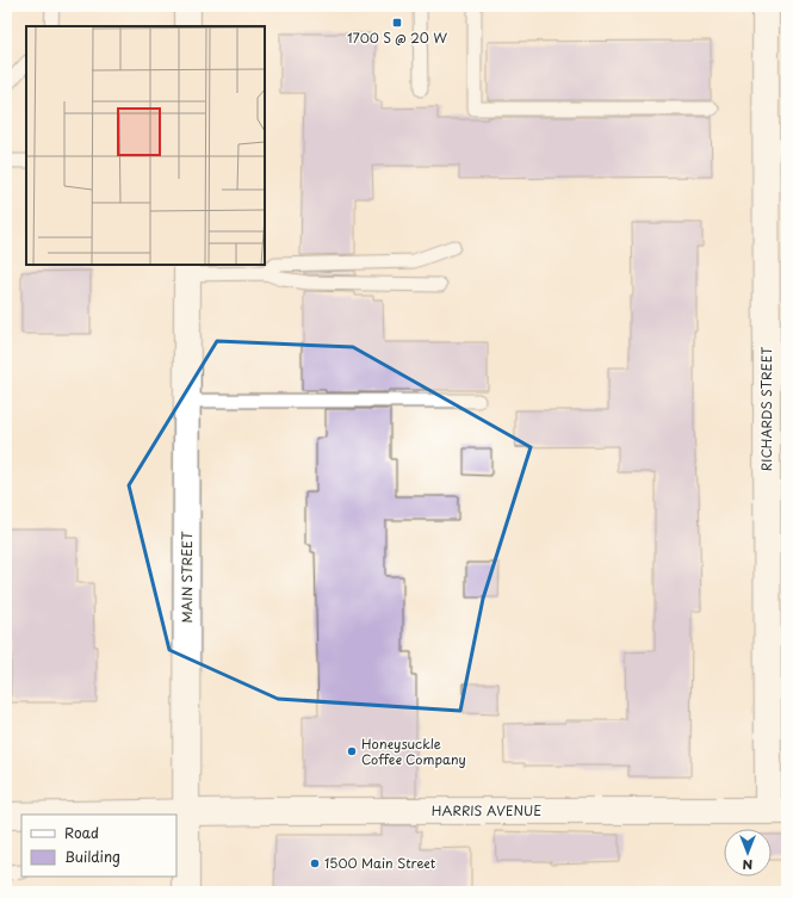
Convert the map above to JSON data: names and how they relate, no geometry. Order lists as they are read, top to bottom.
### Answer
{
  "streets": {
    "street": ["RICHARDS STREET", "MAIN STREET", "HARRIS AVENUE"]
  },
  "crossings": [
    ["RICHARDS STREET", "HARRIS AVENUE"],
    ["MAIN STREET", "HARRIS AVENUE"]
  ],
  "places": {
    "transit": ["1700 S @ 20 W"],
    "other": ["Honeysuckle Coffee Company", "1500 Main Street"]
  },
  "legend": ["Road", "Building"],
  "north": "bottom"
}
